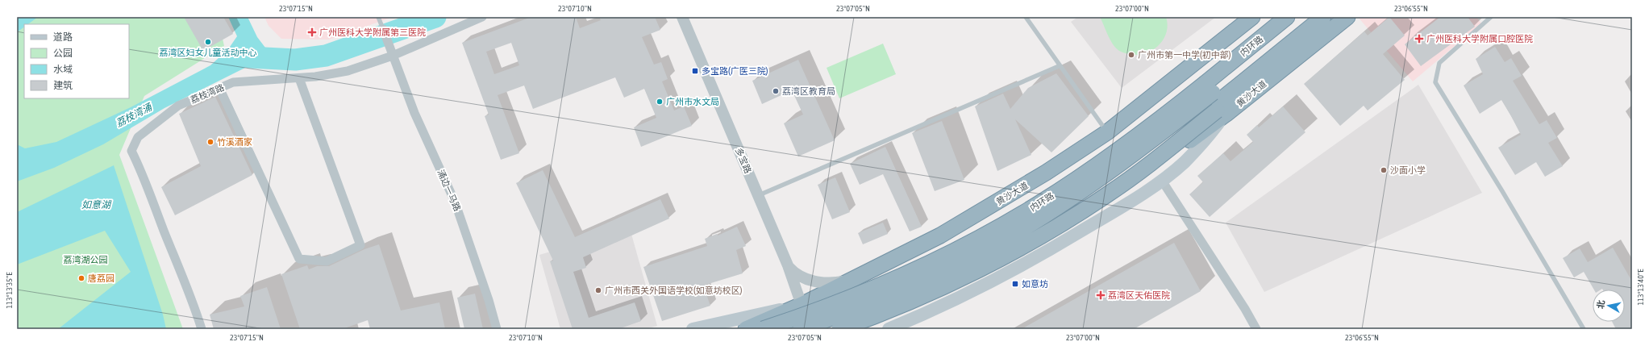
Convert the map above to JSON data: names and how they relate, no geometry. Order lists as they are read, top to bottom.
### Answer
{
  "streets": {
    "highway": ["内环路", "黄沙大道"],
    "street": ["荔枝湾路", "多宝路", "涌边一马路"]
  },
  "crossings": [
    ["荔枝湾路", "涌边一马路"],
    ["黄沙大道", "多宝路"]
  ],
  "water": ["荔枝湾涌", "如意湖"],
  "parks": ["荔湾湖公园"],
  "places": {
    "health": ["广州医科大学附属第三医院", "广州医科大学附属口腔医院", "荔湾区天佑医院"],
    "other": [
      "荔湾区妇女儿童活动中心",
      "广州市第一中学(初中部)",
      "荔湾区教育局",
      "广州市水文局",
      "竹溪酒家",
      "沙面小学",
      "唐荔园",
      "广州市西关外国语学校(如意坊校区)"
    ],
    "transit": ["多宝路(广医三院)", "如意坊"]
  },
  "legend": [
    "道路",
    "公园",
    "水域",
    "建筑"
  ],
  "north": "left",
  "coordinates": [
    "23°07'15\"N",
    "23°07'10\"N",
    "23°07'05\"N",
    "23°07'00\"N",
    "23°06'55\"N",
    "113°13'40\"E",
    "113°13'35\"E"
  ]
}
